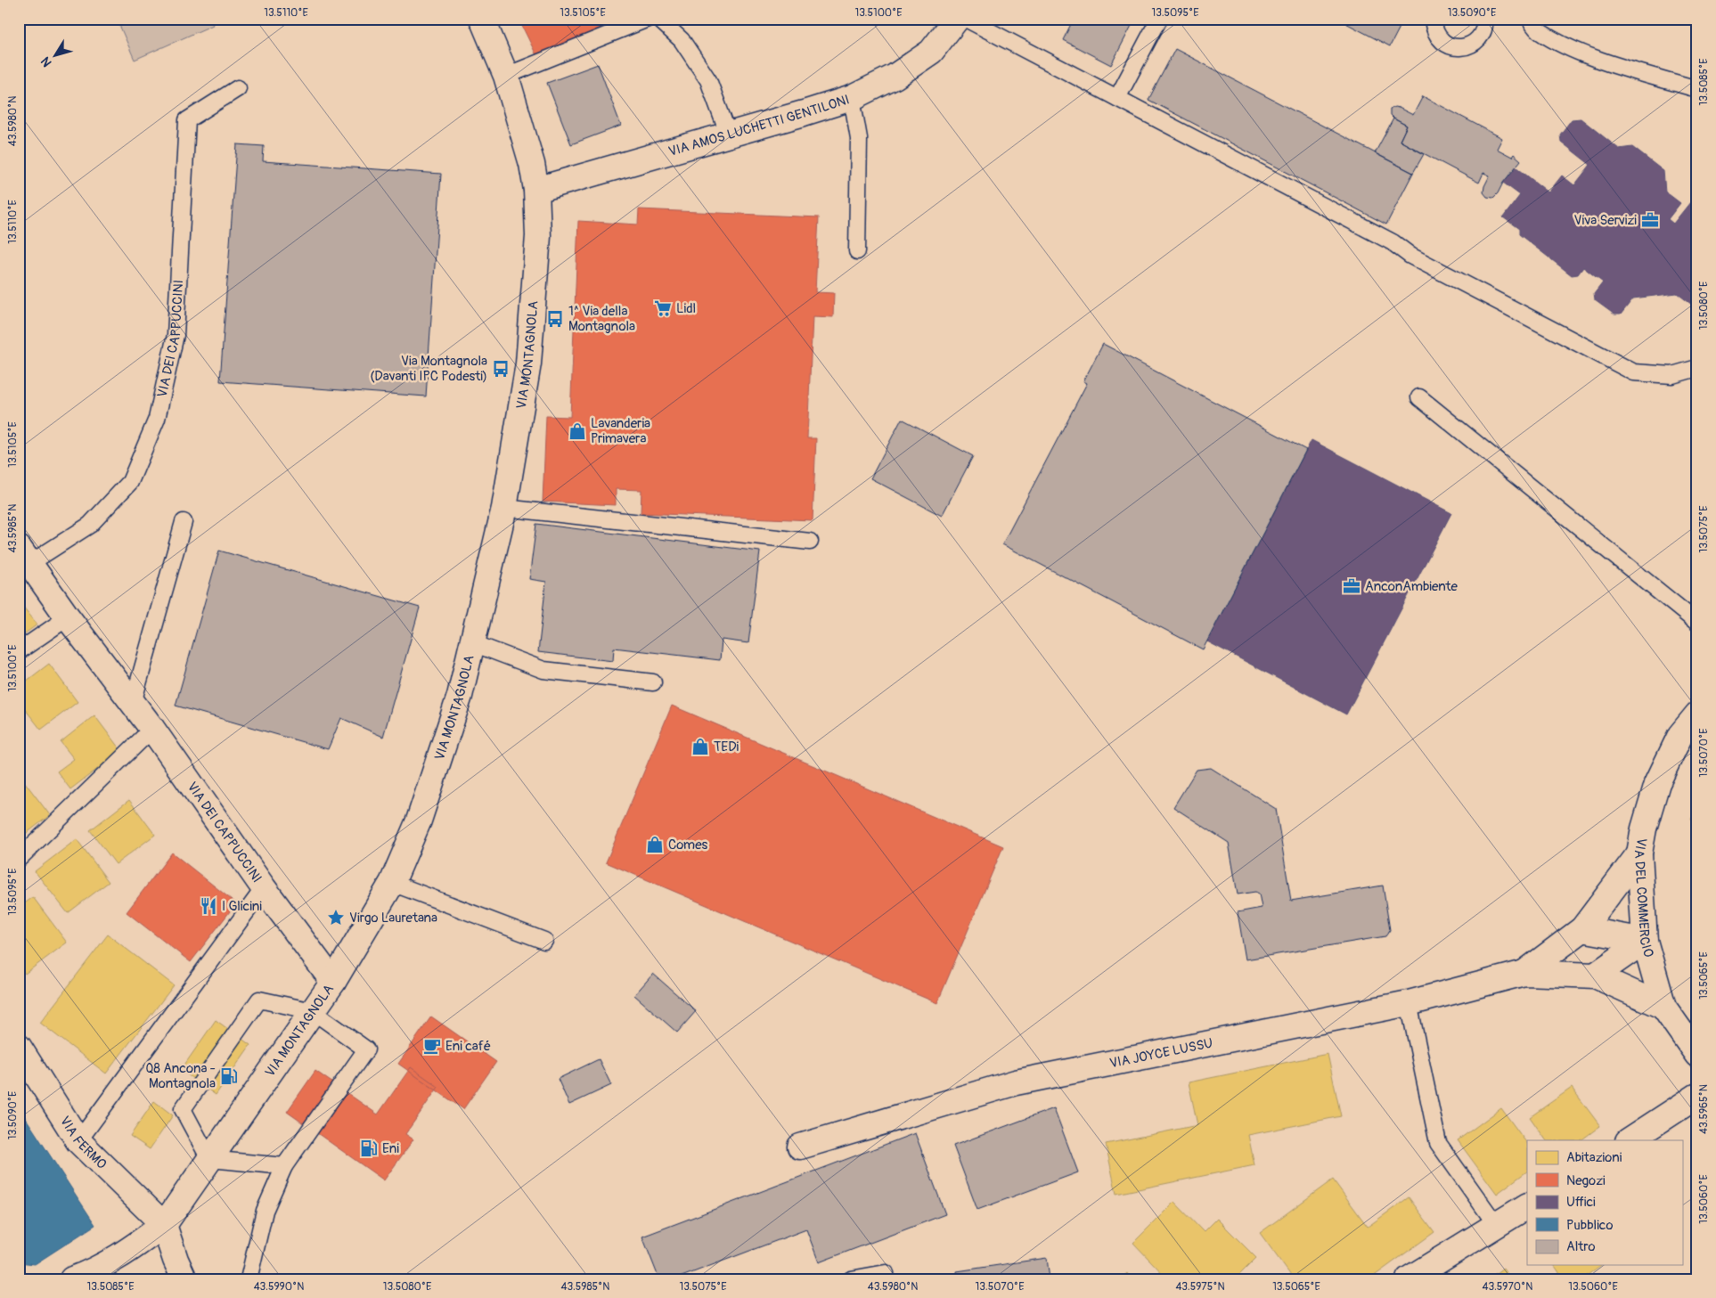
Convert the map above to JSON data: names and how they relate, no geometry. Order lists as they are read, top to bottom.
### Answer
{
  "streets": {
    "street": [
      "VIA AMOS LUCHETTI GENTILONI",
      "VIA DEI CAPPUCCINI",
      "VIA MONTAGNOLA",
      "VIA DEL COMMERCIO",
      "VIA JOYCE LUSSU",
      "VIA FERMO"
    ]
  },
  "crossings": [
    ["VIA AMOS LUCHETTI GENTILONI", "VIA MONTAGNOLA"],
    ["VIA DEI CAPPUCCINI", "VIA MONTAGNOLA"],
    ["VIA MONTAGNOLA", "VIA FERMO"],
    ["VIA DEL COMMERCIO", "VIA JOYCE LUSSU"]
  ],
  "places": {
    "office": ["Viva Servizi", "AnconAmbiente"],
    "supermarket": ["Lidl"],
    "bus stop": ["1^ Via della Montagnola", "Via Montagnola (Davanti IPC Podesti)"],
    "shop": ["Lavanderia Primavera", "TEDi", "Comes"],
    "restaurant": ["I Glicini"],
    "place": ["Virgo Lauretana"],
    "cafe": ["Eni café"],
    "fuel station": ["Q8 Ancona - Montagnola", "Eni"]
  },
  "legend": [
    "Abitazioni",
    "Negozi",
    "Uffici",
    "Pubblico",
    "Altro"
  ],
  "north": "bottom left",
  "coordinates": [
    "13.5110°E",
    "13.5105°E",
    "13.5100°E",
    "13.5095°E",
    "13.5090°E",
    "13.5085°E",
    "43.5980°N",
    "13.5080°E",
    "43.5985°N",
    "13.5075°E",
    "13.5070°E",
    "13.5065°E",
    "43.5965°N",
    "13.5060°E",
    "43.5990°N",
    "43.5975°N",
    "43.5970°N"
  ]
}
